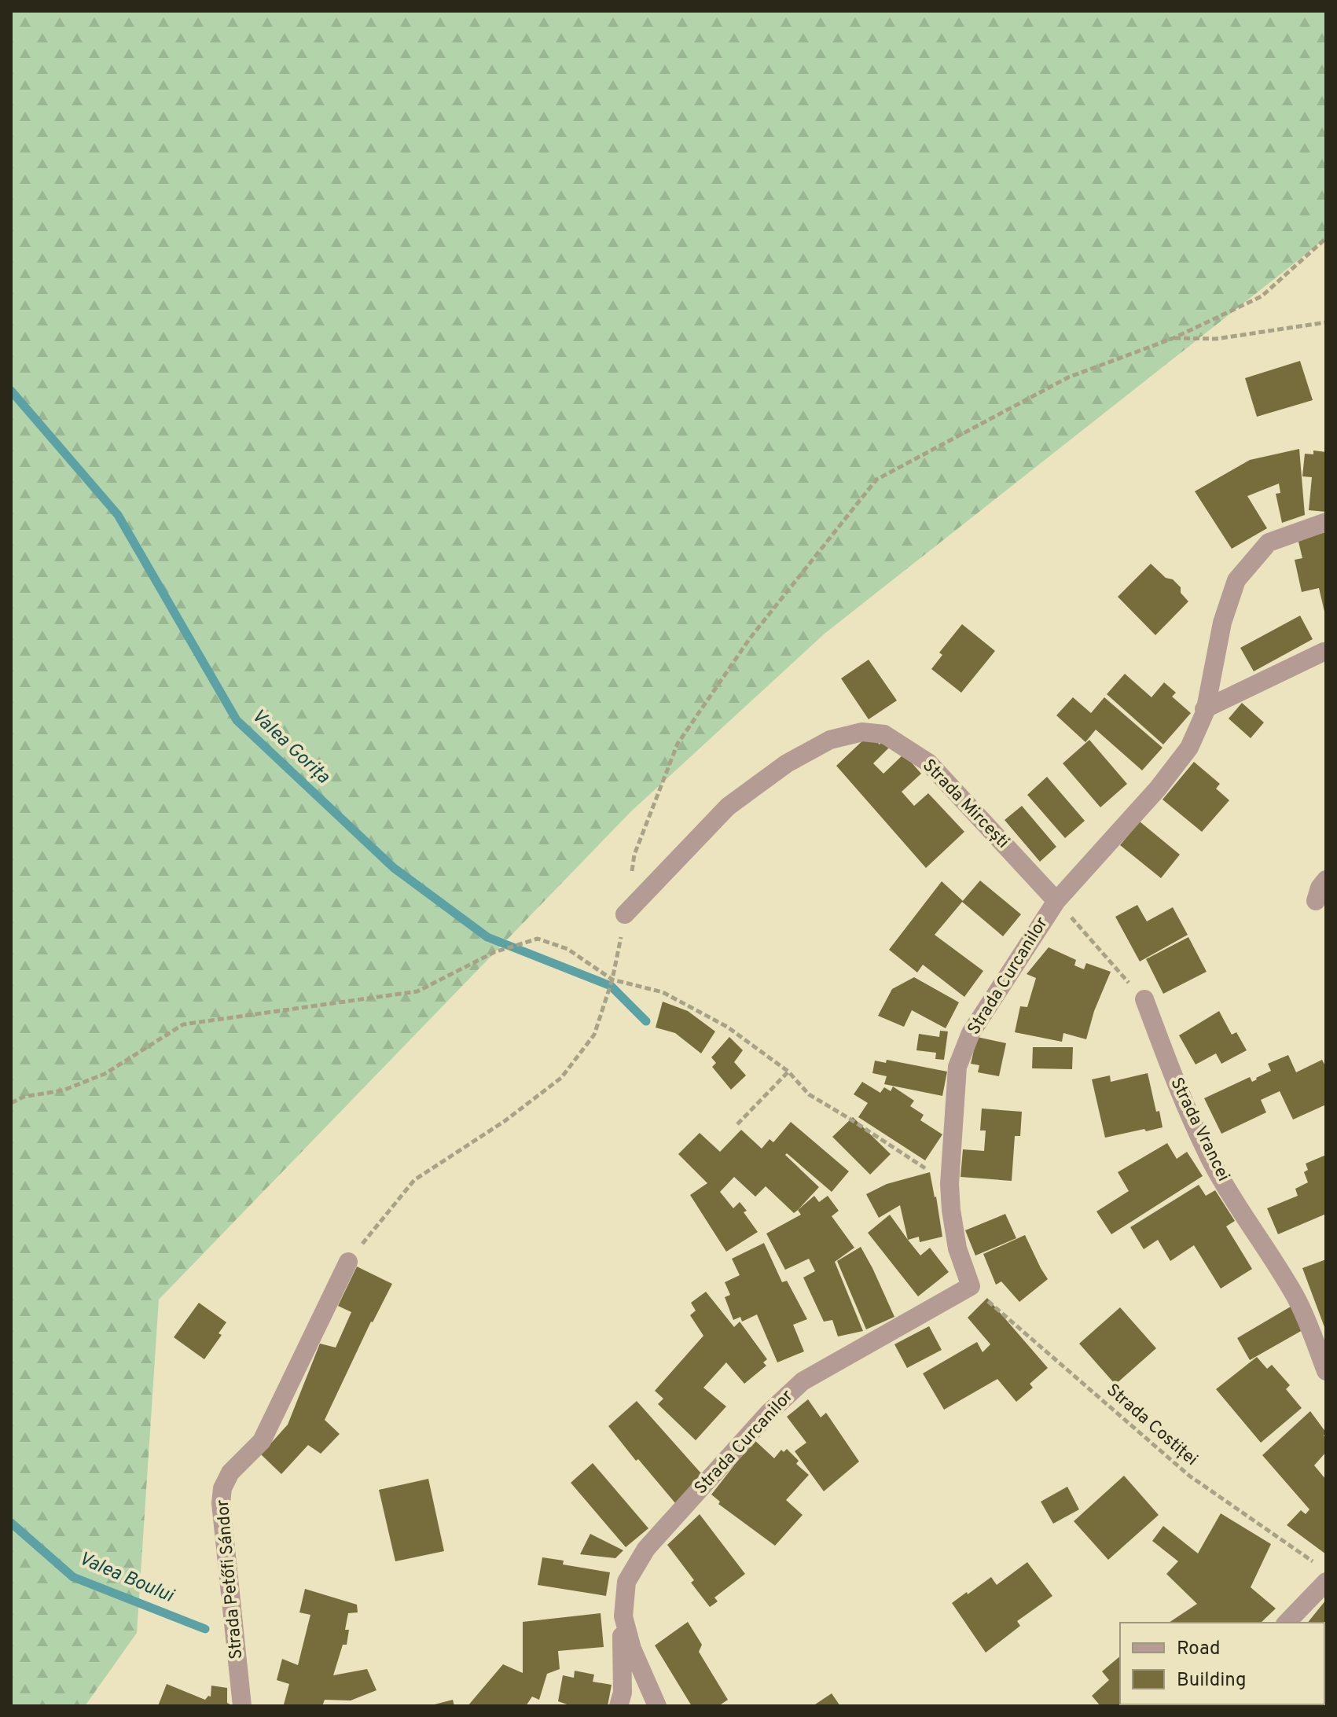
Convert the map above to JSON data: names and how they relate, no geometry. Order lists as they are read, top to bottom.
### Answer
{
  "streets": {
    "street": [
      "Strada Mircești",
      "Strada Curcanilor",
      "Strada Vrancei",
      "Strada Petőfi Sándor"
    ],
    "path": ["Strada Costiței"]
  },
  "crossings": [
    ["Strada Mircești", "Strada Curcanilor"],
    ["Strada Curcanilor", "Strada Costiței"]
  ],
  "water": ["Valea Gorița", "Valea Boului"],
  "legend": ["Road", "Building"]
}
